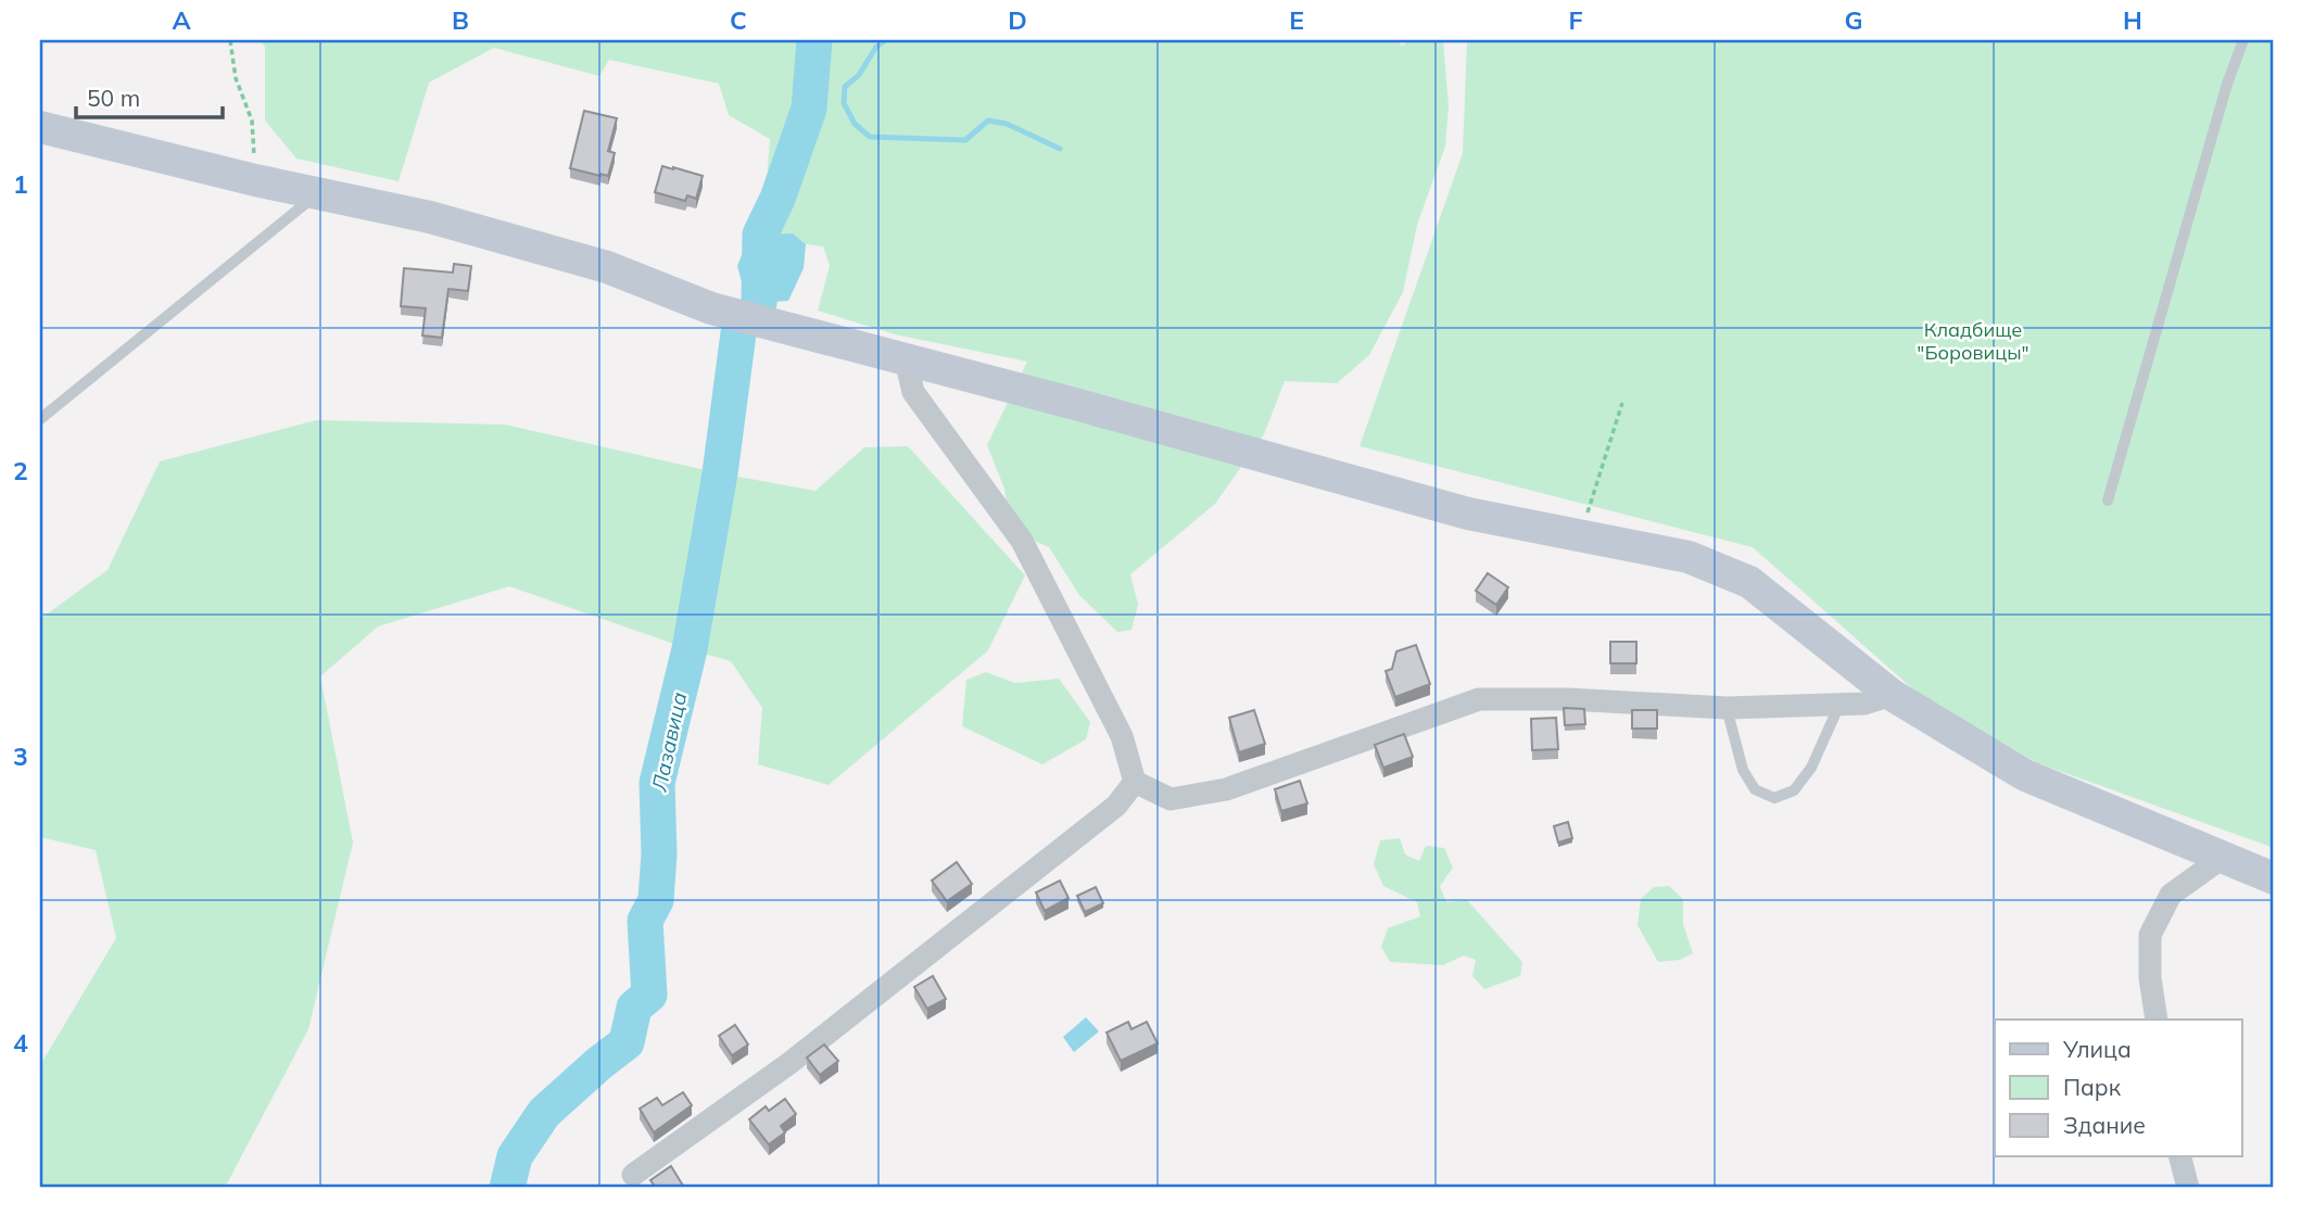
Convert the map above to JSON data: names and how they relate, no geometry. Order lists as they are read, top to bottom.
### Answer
{
  "water": ["Лазавица"],
  "parks": ["Кладбище \"Боровицы\""],
  "legend": ["Улица", "Парк", "Здание"],
  "scale_bar": "50 m",
  "grid": {
    "columns": [
      "A",
      "B",
      "C",
      "D",
      "E",
      "F",
      "G",
      "H"
    ],
    "rows": [
      "1",
      "2",
      "3",
      "4"
    ]
  }
}
